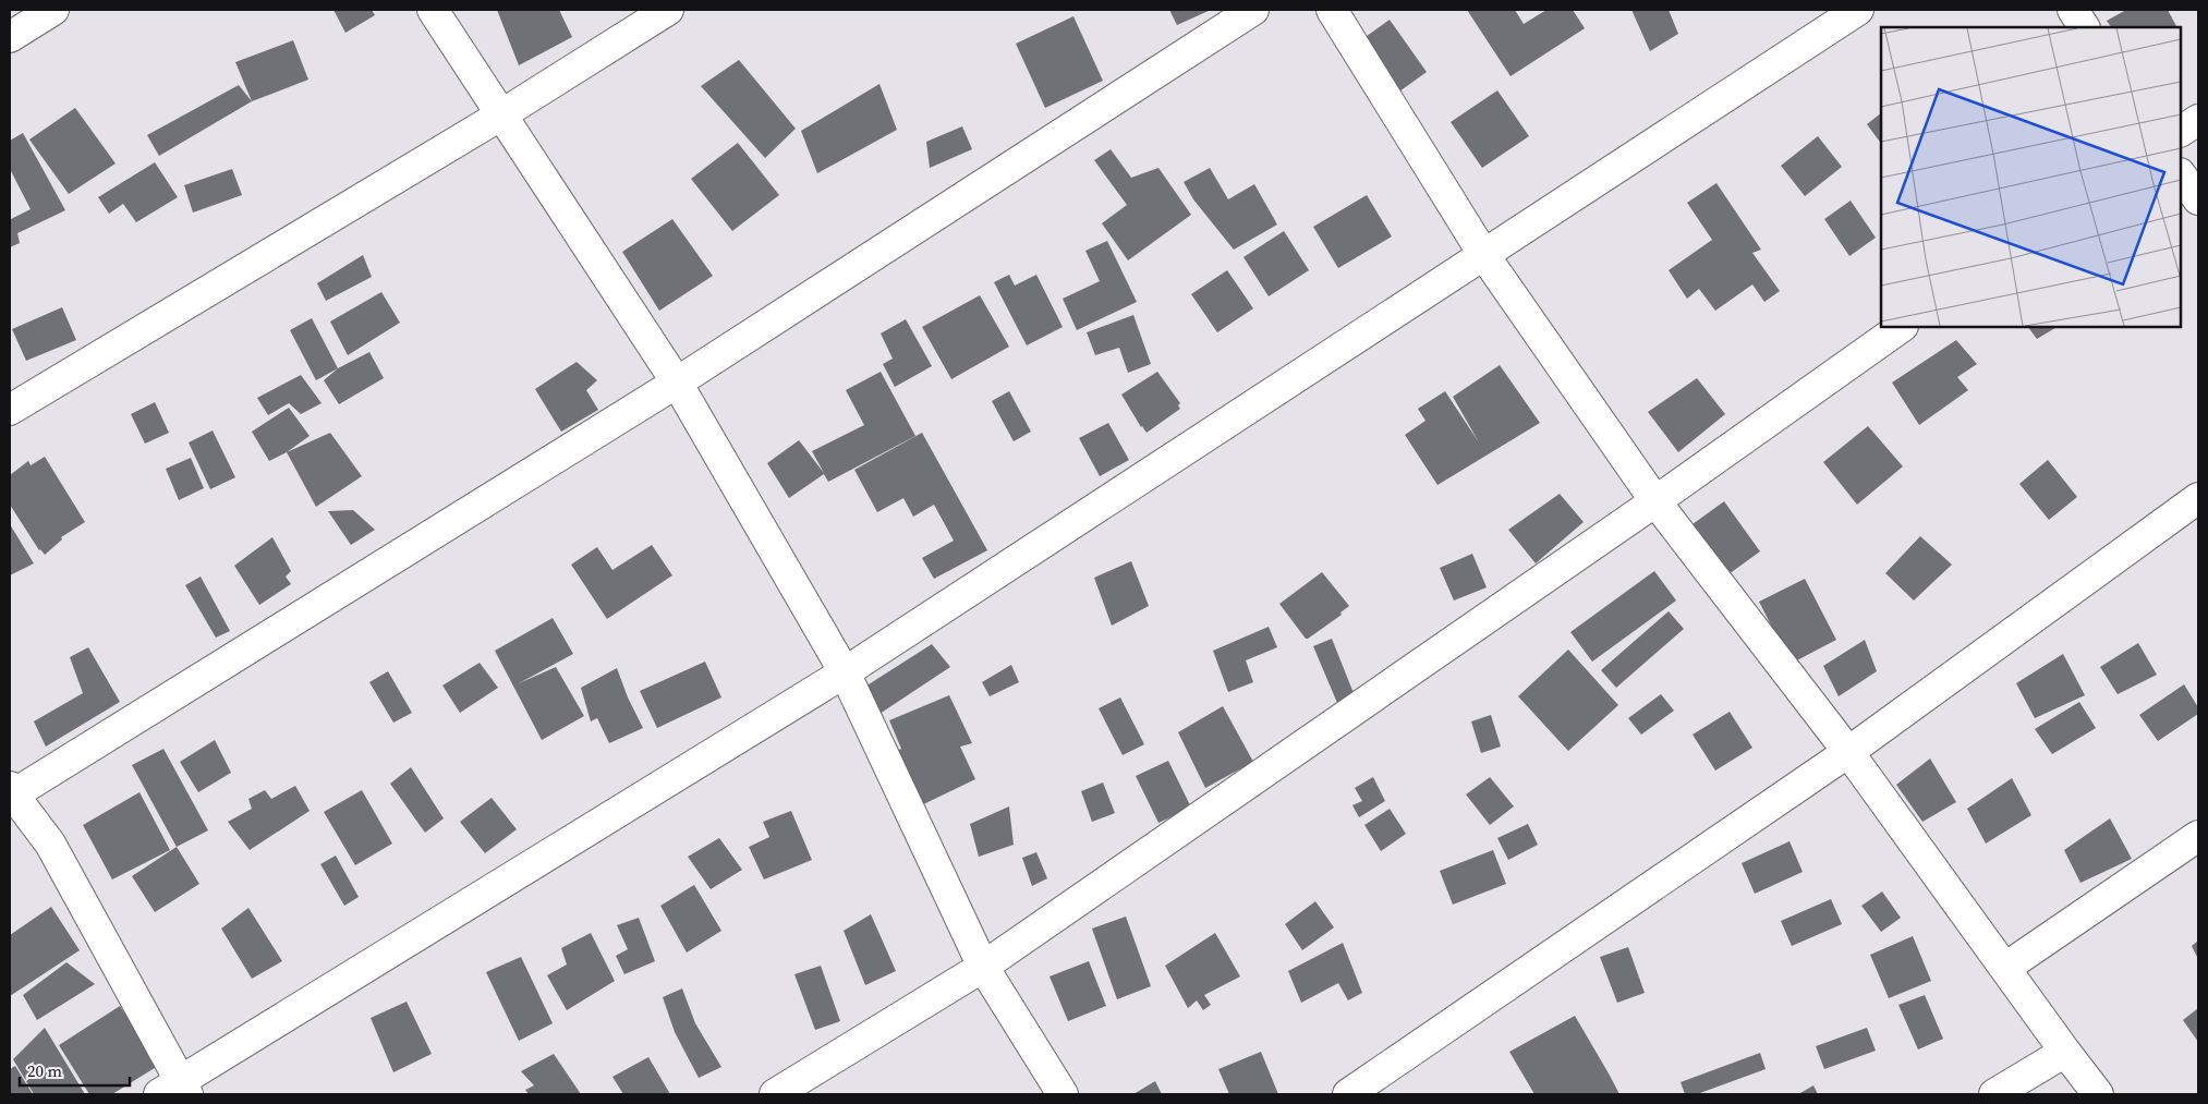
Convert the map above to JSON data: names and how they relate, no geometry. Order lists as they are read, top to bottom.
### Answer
{
  "scale_bar": "20 m"
}
